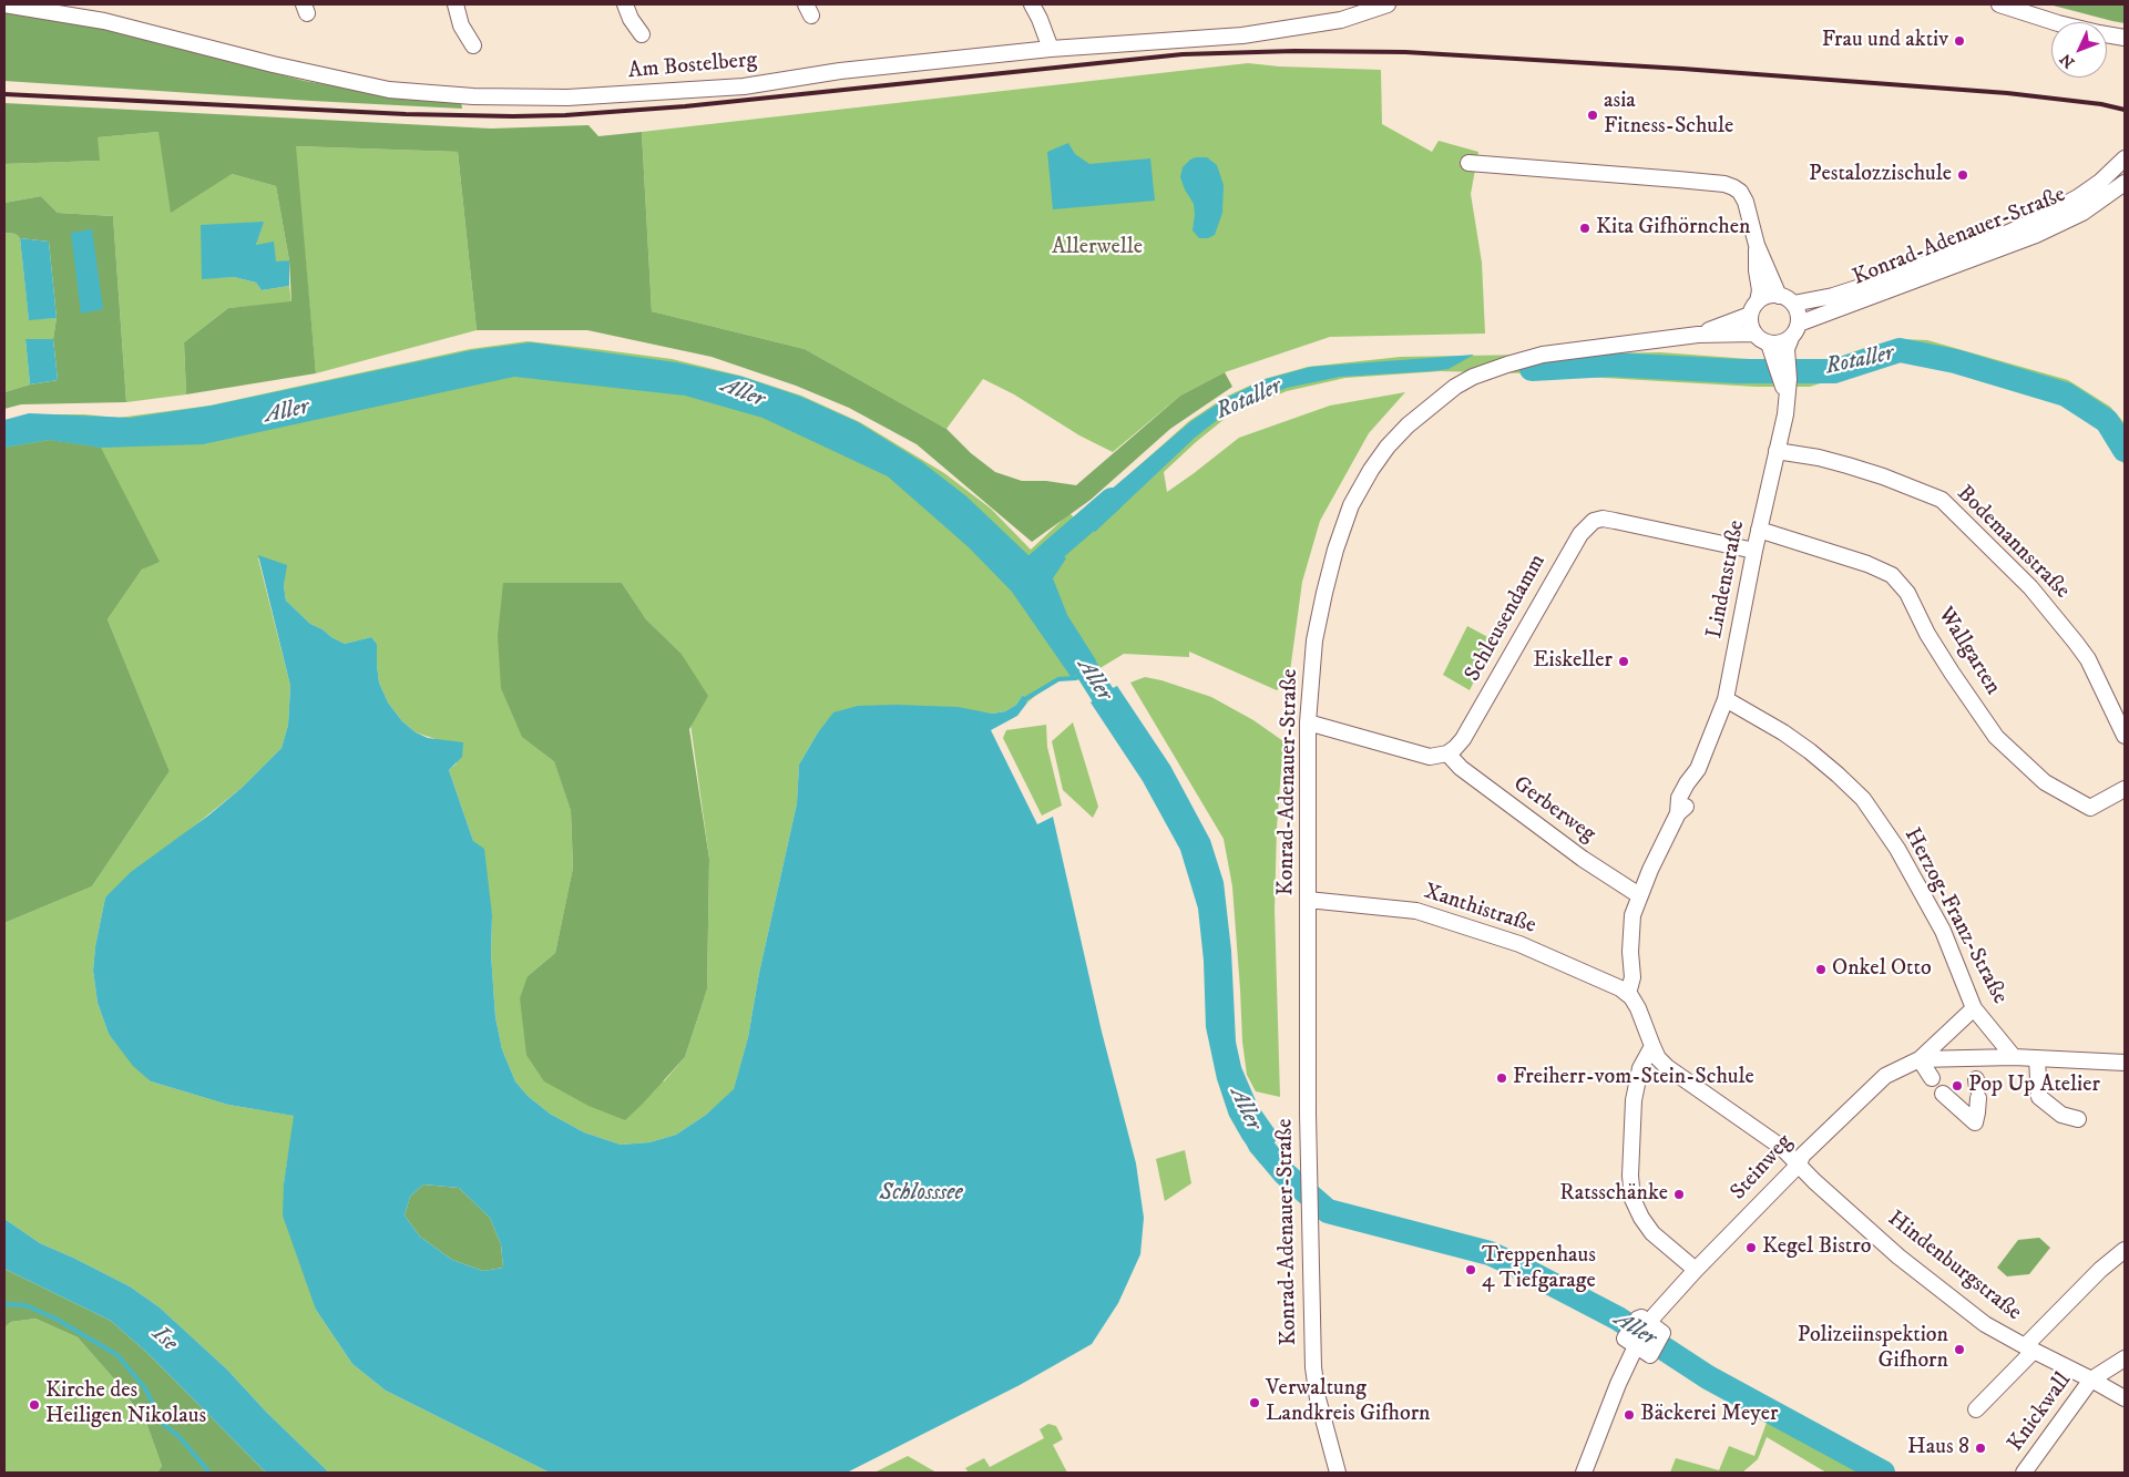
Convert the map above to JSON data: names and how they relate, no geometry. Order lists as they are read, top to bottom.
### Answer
{
  "streets": {
    "street": [
      "Am Bostelberg",
      "Konrad-Adenauer-Straße",
      "Bodemannstraße",
      "Lindenstraße",
      "Schleusendamm",
      "Wallgarten",
      "Gerberweg",
      "Xanthistraße",
      "Herzog-Franz-Straße",
      "Steinweg",
      "Hindenburgstraße",
      "Knickwall"
    ]
  },
  "crossings": [
    ["Konrad-Adenauer-Straße", "Lindenstraße"],
    ["Konrad-Adenauer-Straße", "Xanthistraße"],
    ["Bodemannstraße", "Lindenstraße"],
    ["Lindenstraße", "Schleusendamm"],
    ["Lindenstraße", "Wallgarten"],
    ["Lindenstraße", "Gerberweg"],
    ["Lindenstraße", "Xanthistraße"],
    ["Lindenstraße", "Herzog-Franz-Straße"],
    ["Schleusendamm", "Gerberweg"],
    ["Herzog-Franz-Straße", "Steinweg"],
    ["Steinweg", "Hindenburgstraße"],
    ["Hindenburgstraße", "Knickwall"]
  ],
  "water": [
    "Rotaller",
    "Aller",
    "Schlosssee",
    "Ise"
  ],
  "parks": ["Allerwelle"],
  "places": [
    "Frau und aktiv",
    "asia Fitness-Schule",
    "Pestalozzischule",
    "Kita Gifhörnchen",
    "Eiskeller",
    "Onkel Otto",
    "Freiherr-vom-Stein-Schule",
    "Pop Up Atelier",
    "Ratsschänke",
    "Kegel Bistro",
    "Treppenhaus 4 Tiefgarage",
    "Polizeiinspektion Gifhorn",
    "Verwaltung Landkreis Gifhorn",
    "Kirche des Heiligen Nikolaus",
    "Bäckerei Meyer",
    "Haus 8"
  ],
  "north": "bottom left"
}
